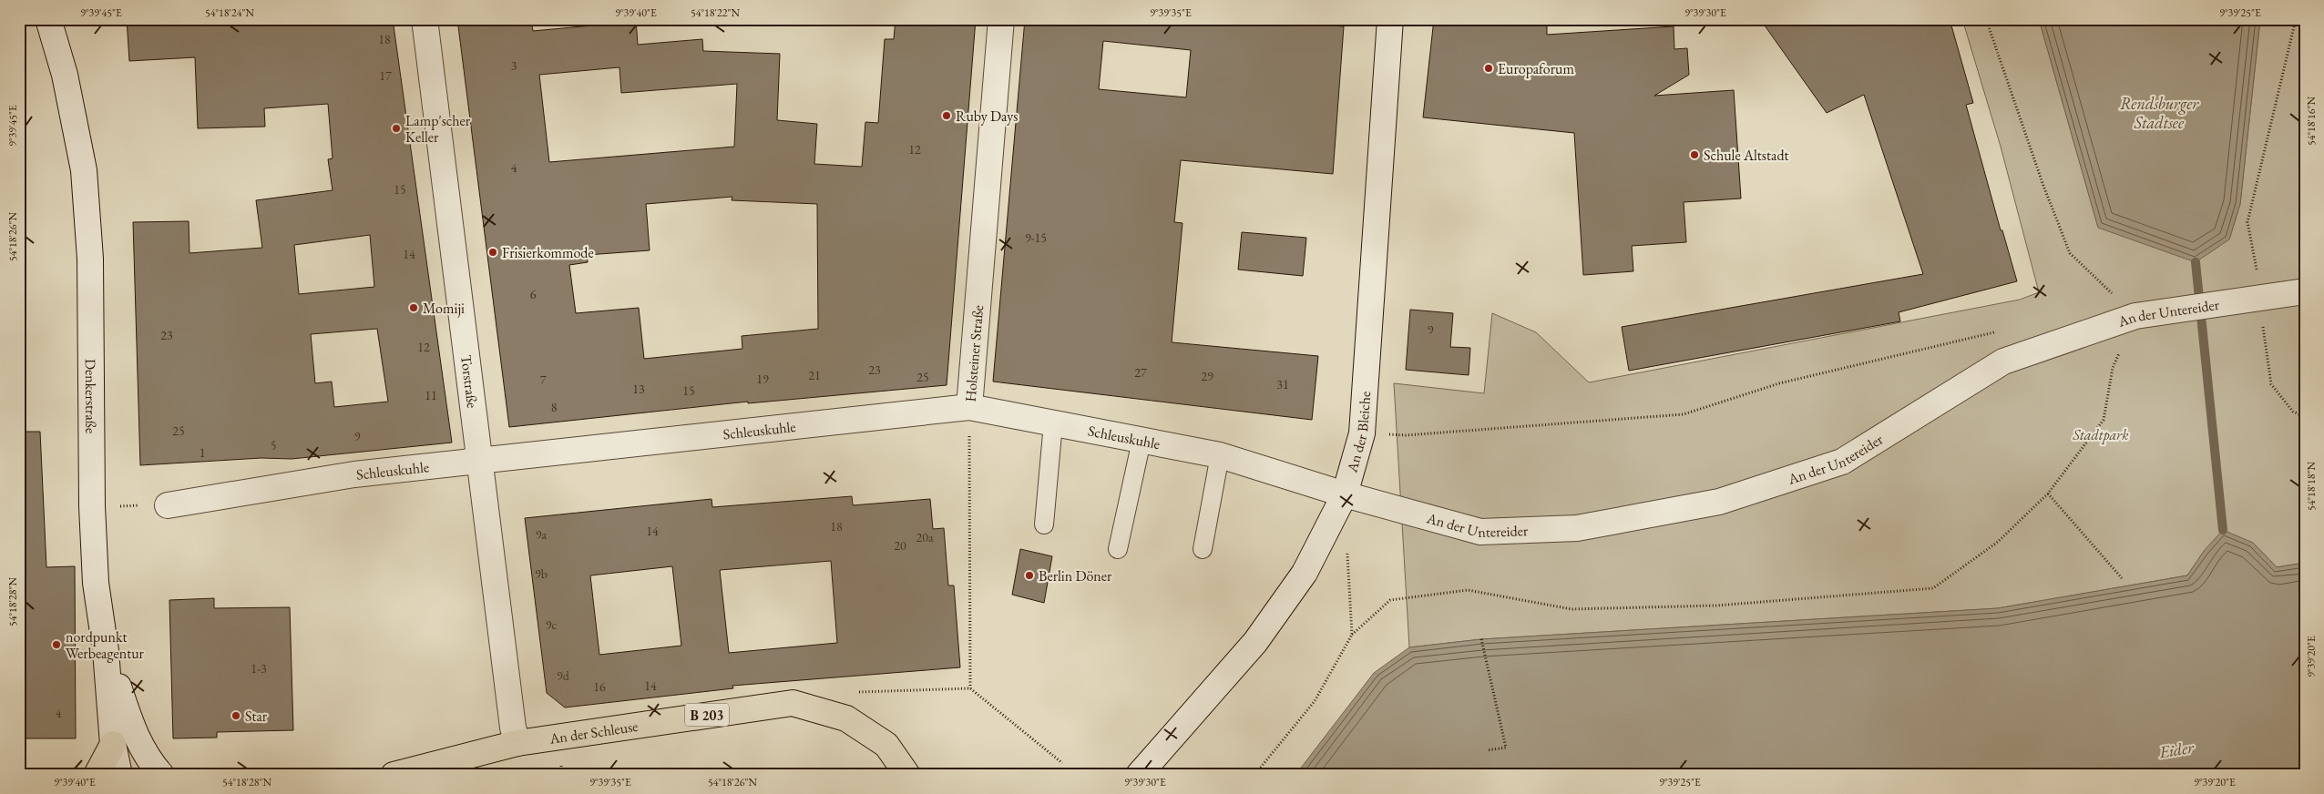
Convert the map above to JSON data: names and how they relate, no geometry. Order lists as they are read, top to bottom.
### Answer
{
  "streets": {
    "main road": ["B 203", "An der Schleuse"],
    "street": [
      "An der Untereider",
      "Holsteiner Straße",
      "Torstraße",
      "Denkerstraße",
      "Schleuskuhle",
      "An der Bleiche"
    ]
  },
  "crossings": [
    ["An der Untereider", "Schleuskuhle"],
    ["An der Untereider", "An der Bleiche"],
    ["Holsteiner Straße", "Schleuskuhle"],
    ["Torstraße", "Schleuskuhle"],
    ["Torstraße", "An der Schleuse"],
    ["Schleuskuhle", "An der Bleiche"]
  ],
  "water": ["Rendsburger Stadtsee", "Eider"],
  "parks": ["Stadtpark"],
  "places": [
    "Europaforum",
    "Ruby Days",
    "Lamp'scher Keller",
    "Schule Altstadt",
    "Frisierkommode",
    "Momiji",
    "Berlin Döner",
    "nordpunkt Werbeagentur",
    "Star"
  ],
  "house_numbers": [
    "18",
    "3",
    "17",
    "12",
    "4",
    "15",
    "9-15",
    "14",
    "6",
    "9",
    "23",
    "12",
    "23",
    "27",
    "21",
    "29",
    "25",
    "19",
    "7",
    "31",
    "13",
    "15",
    "11",
    "8",
    "25",
    "9",
    "5",
    "1",
    "18",
    "14",
    "9a",
    "20a",
    "20",
    "9b",
    "9c",
    "1-3",
    "9d",
    "14",
    "16",
    "4"
  ],
  "coordinates": [
    "9°39'45\"E",
    "54°18'24\"N",
    "9°39'40\"E",
    "54°18'22\"N",
    "9°39'35\"E",
    "9°39'30\"E",
    "9°39'25\"E",
    "54°18'16\"N",
    "54°18'26\"N",
    "54°18'18\"N",
    "54°18'28\"N",
    "9°39'20\"E"
  ]
}
